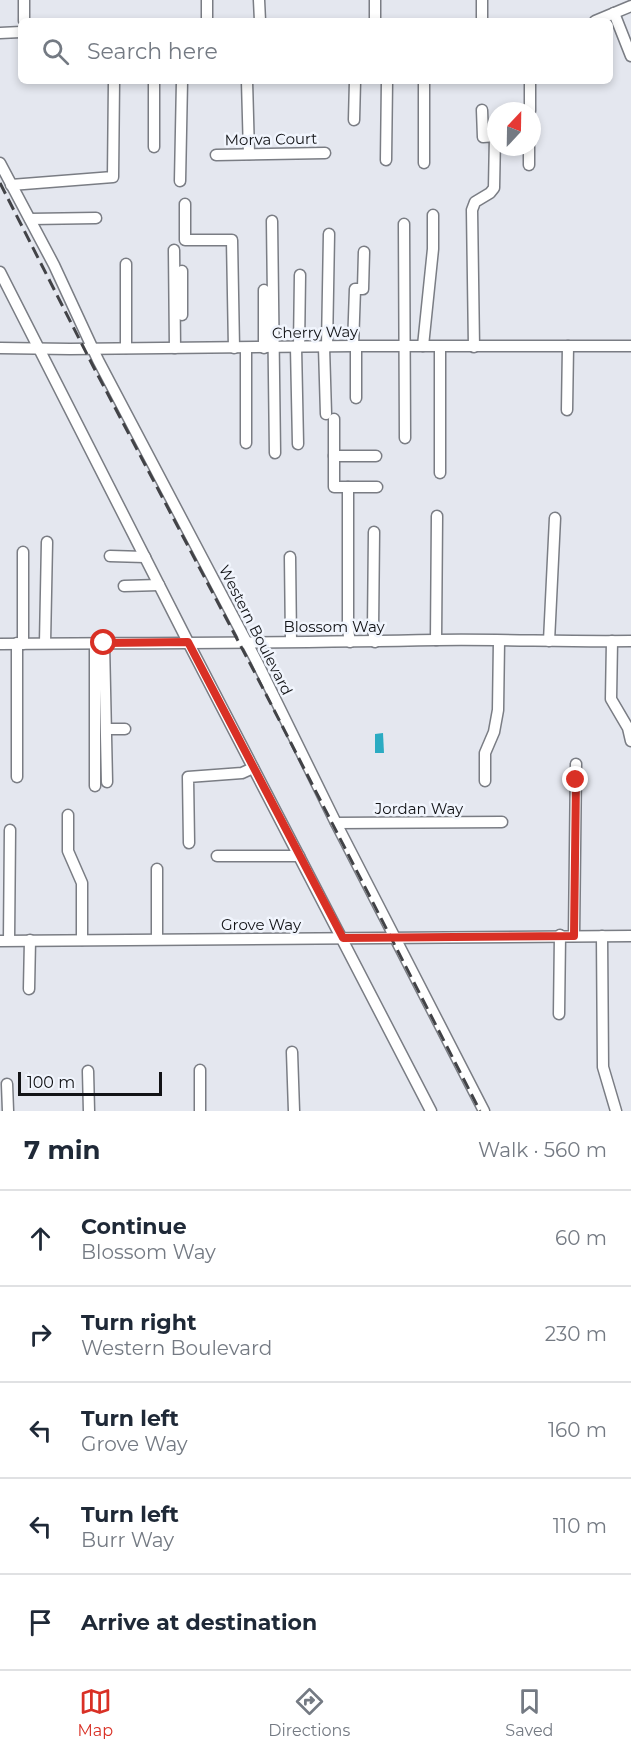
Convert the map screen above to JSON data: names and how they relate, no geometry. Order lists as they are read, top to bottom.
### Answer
{
  "streets": {
    "street": [
      "Morva Court",
      "Cherry Way",
      "Blossom Way",
      "Western Boulevard",
      "Jordan Way",
      "Grove Way"
    ]
  },
  "crossings": [
    ["Cherry Way", "Western Boulevard"],
    ["Blossom Way", "Western Boulevard"],
    ["Western Boulevard", "Jordan Way"],
    ["Western Boulevard", "Grove Way"]
  ],
  "scale_bar": "100 m",
  "north": "top",
  "page": {
    "search": "Search here",
    "scale": "100 m",
    "heading": ["7 min", "Walk · 560 m"],
    "list": [
      ["Continue", "Blossom Way", "60 m"],
      ["Turn right", "Western Boulevard", "230 m"],
      ["Turn left", "Grove Way", "160 m"],
      ["Turn left", "Burr Way", "110 m"],
      "Arrive at destination"
    ],
    "nav": ["Map", "Directions", "Saved"]
  }
}
